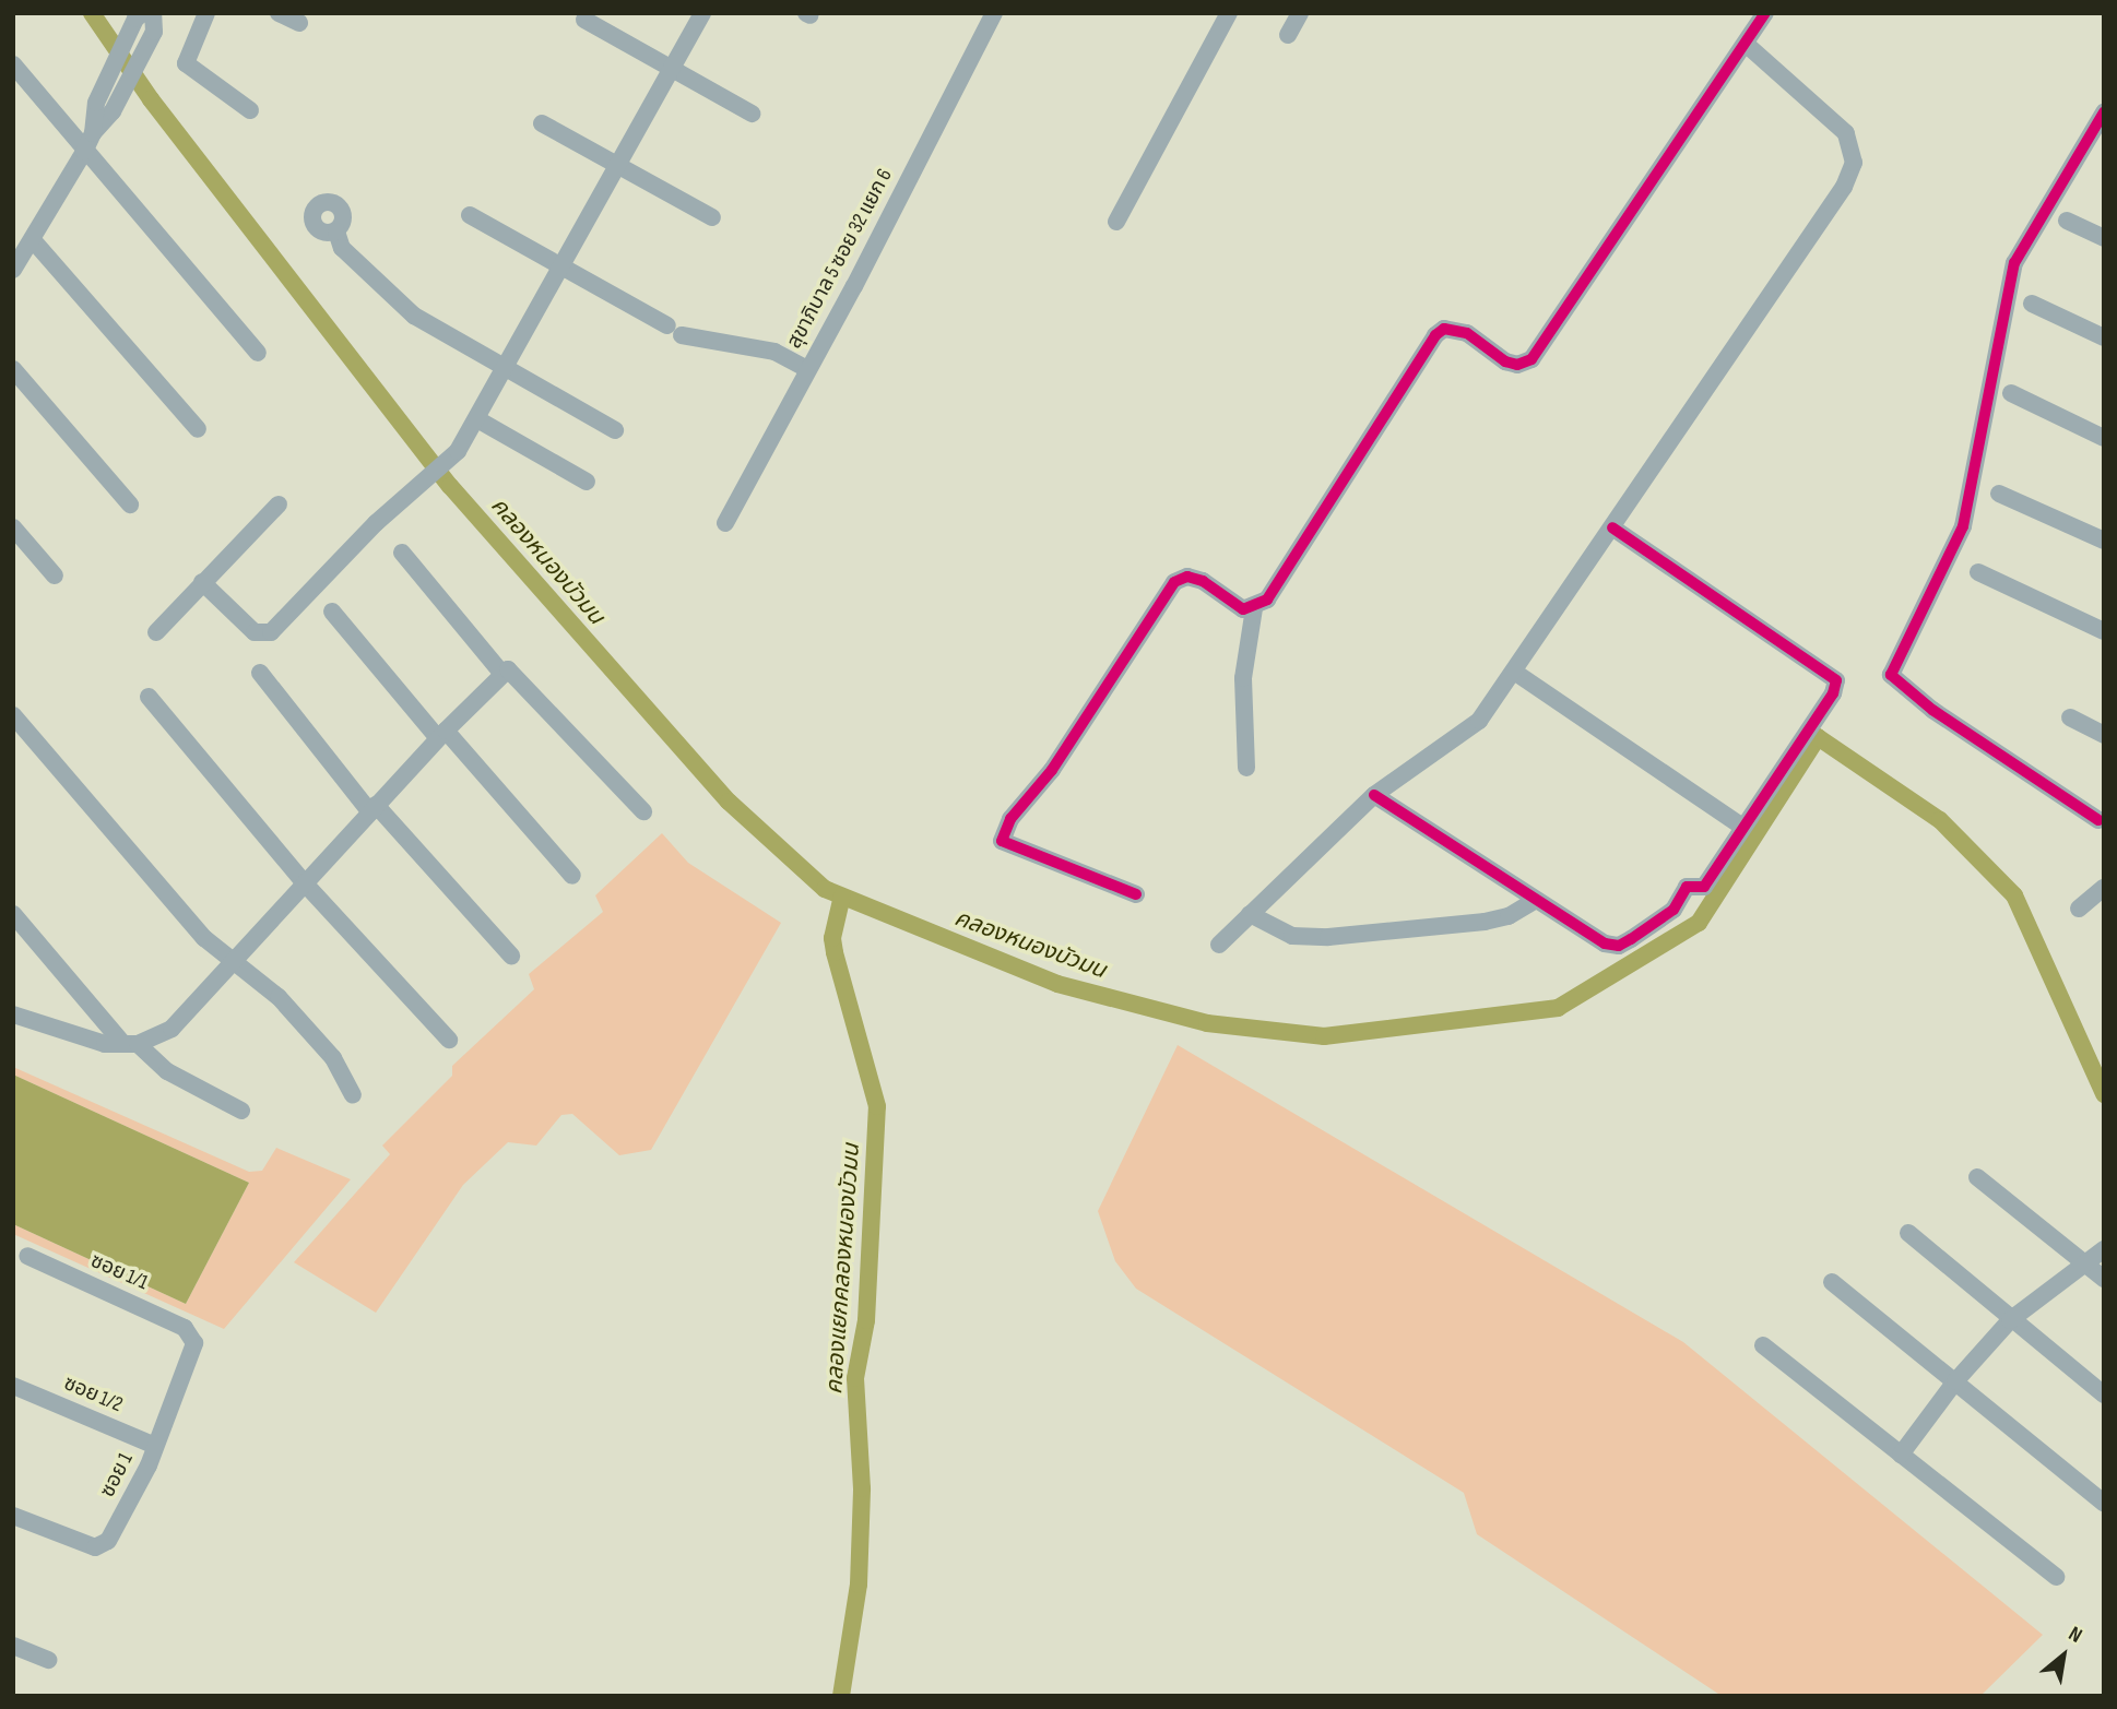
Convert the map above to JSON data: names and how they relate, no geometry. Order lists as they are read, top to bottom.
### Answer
{
  "streets": {
    "street": [
      "สุขาภิบาล 5 ซอย 32 แยก 6",
      "ซอย 1/1",
      "ซอย 1/2",
      "ซอย 1"
    ]
  },
  "crossings": [
    ["ซอย 1/1", "ซอย 1"],
    ["ซอย 1/2", "ซอย 1"]
  ],
  "water": ["คลองหนองบัวมน", "คลองแยกคลองหนองบัวมน"],
  "north": "top right"
}
